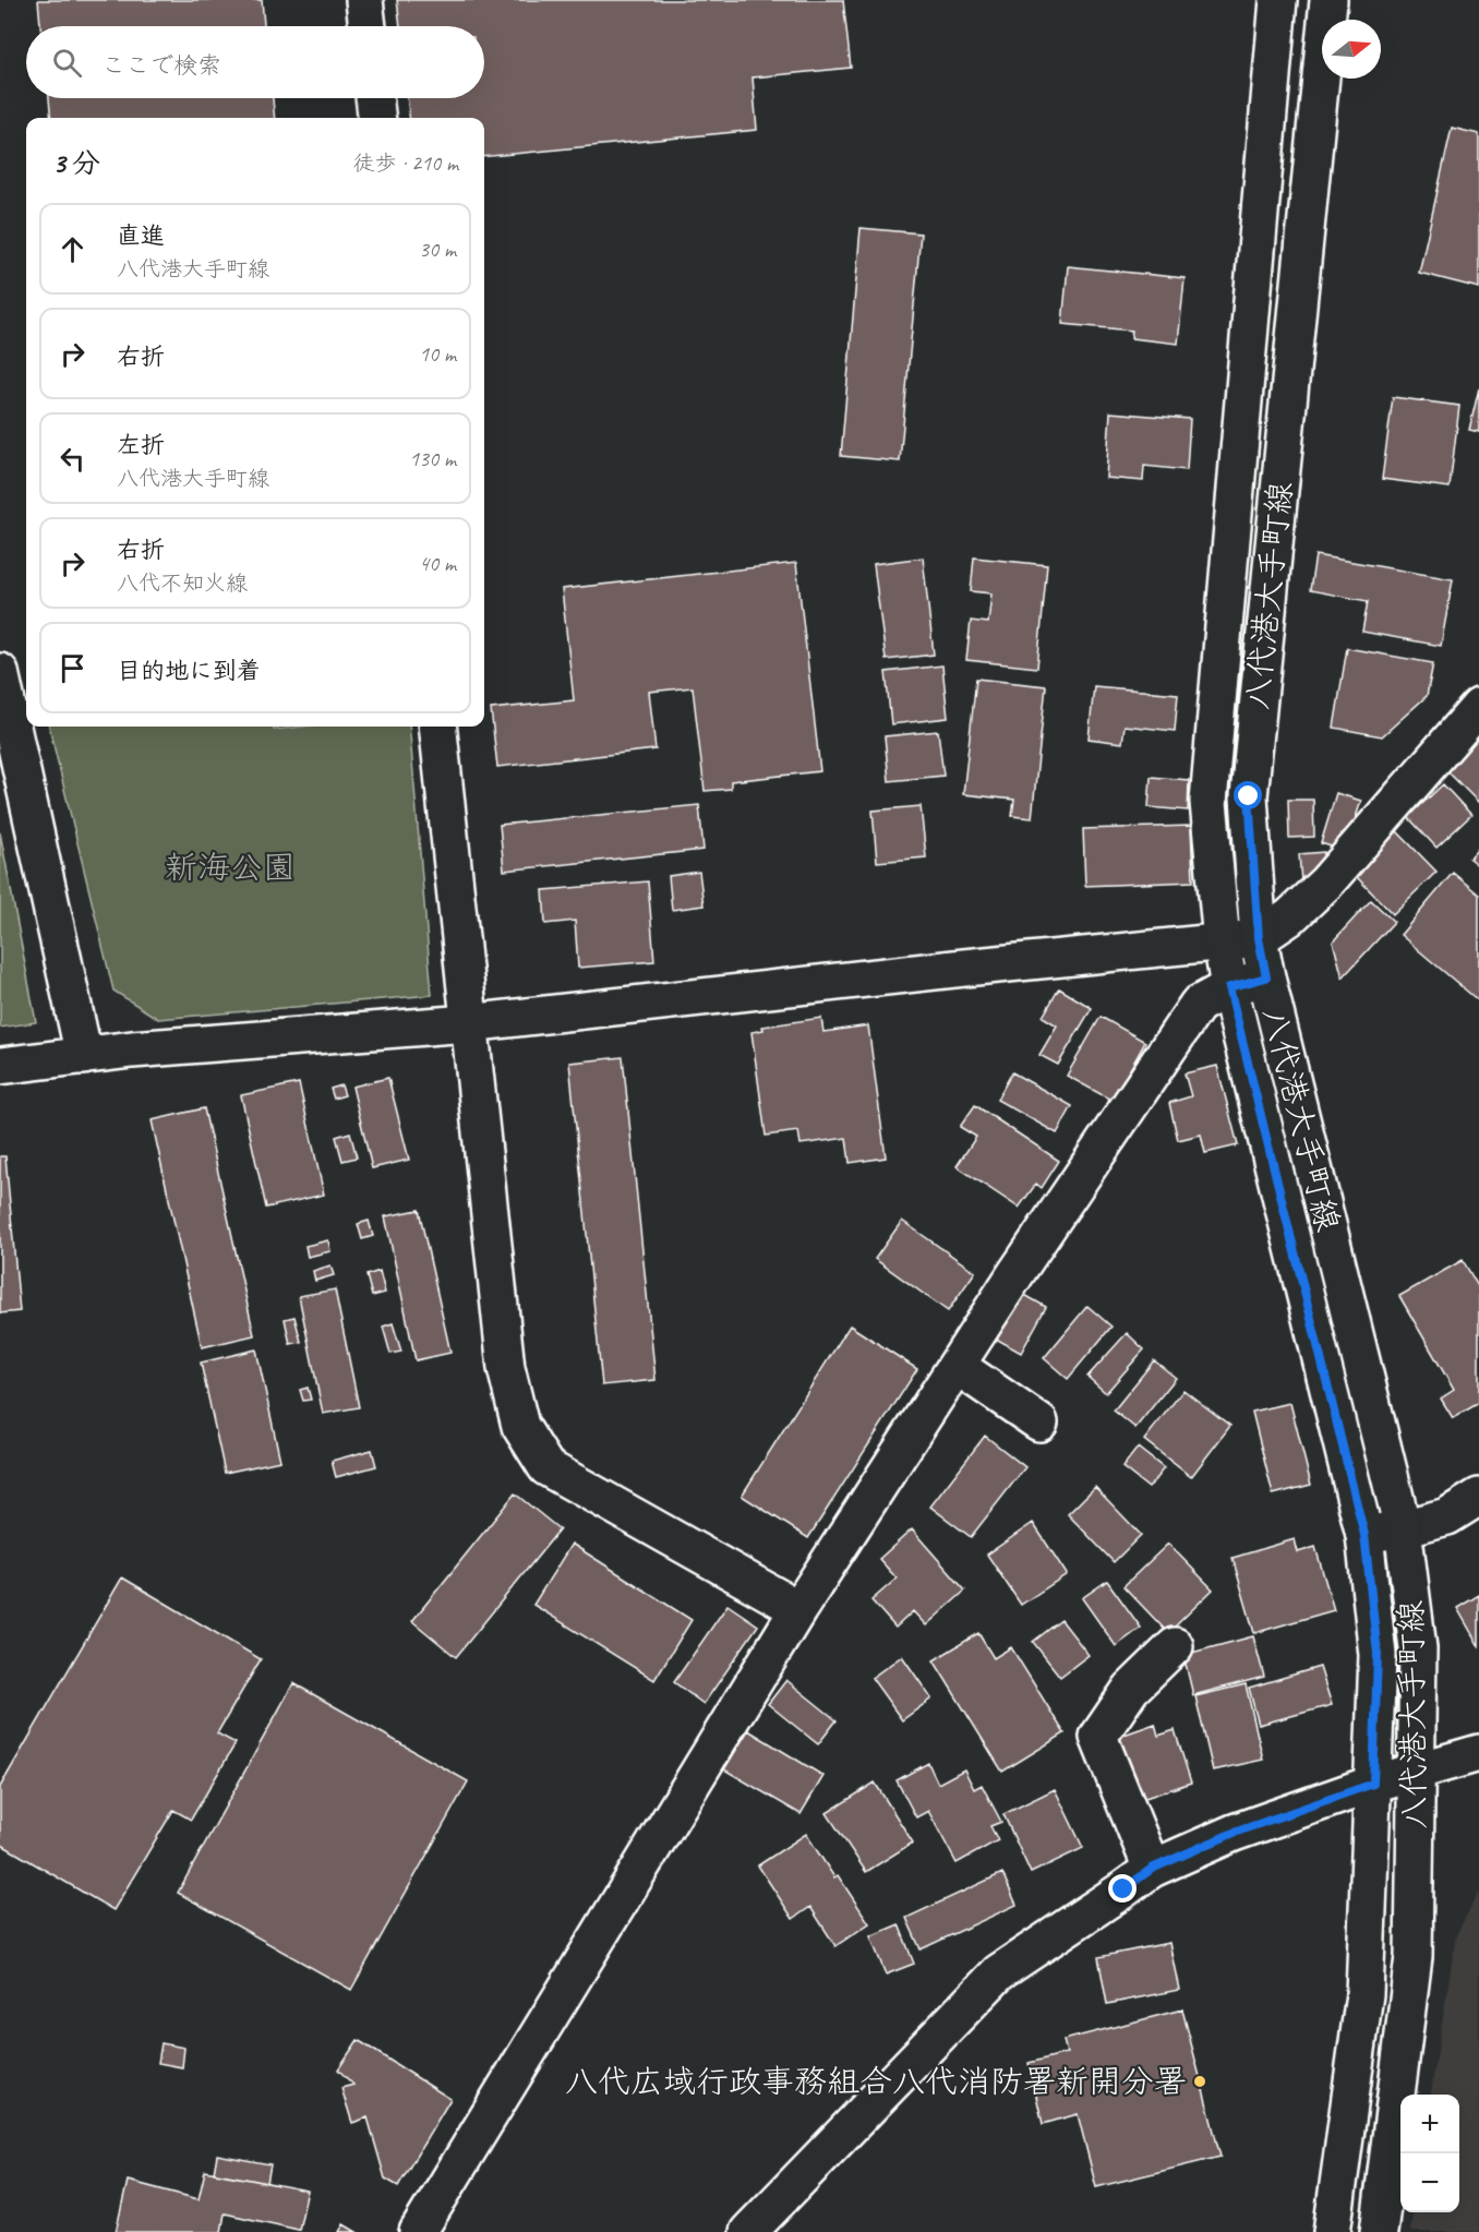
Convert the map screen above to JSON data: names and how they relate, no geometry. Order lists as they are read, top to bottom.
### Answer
{
  "streets": {
    "main road": ["八代港大手町線"]
  },
  "parks": ["新海公園"],
  "places": ["八代広域行政事務組合八代消防署新開分署"],
  "north": "right",
  "page": {
    "search": "ここで検索",
    "heading": ["3 分", "徒歩 · 210 m"],
    "list": [
      ["直進", "八代港大手町線", "30 m"],
      ["右折", "10 m"],
      ["左折", "八代港大手町線", "130 m"],
      ["右折", "八代不知火線", "40 m"],
      "目的地に到着"
    ],
    "map_buttons": ["+", "−"]
  }
}
